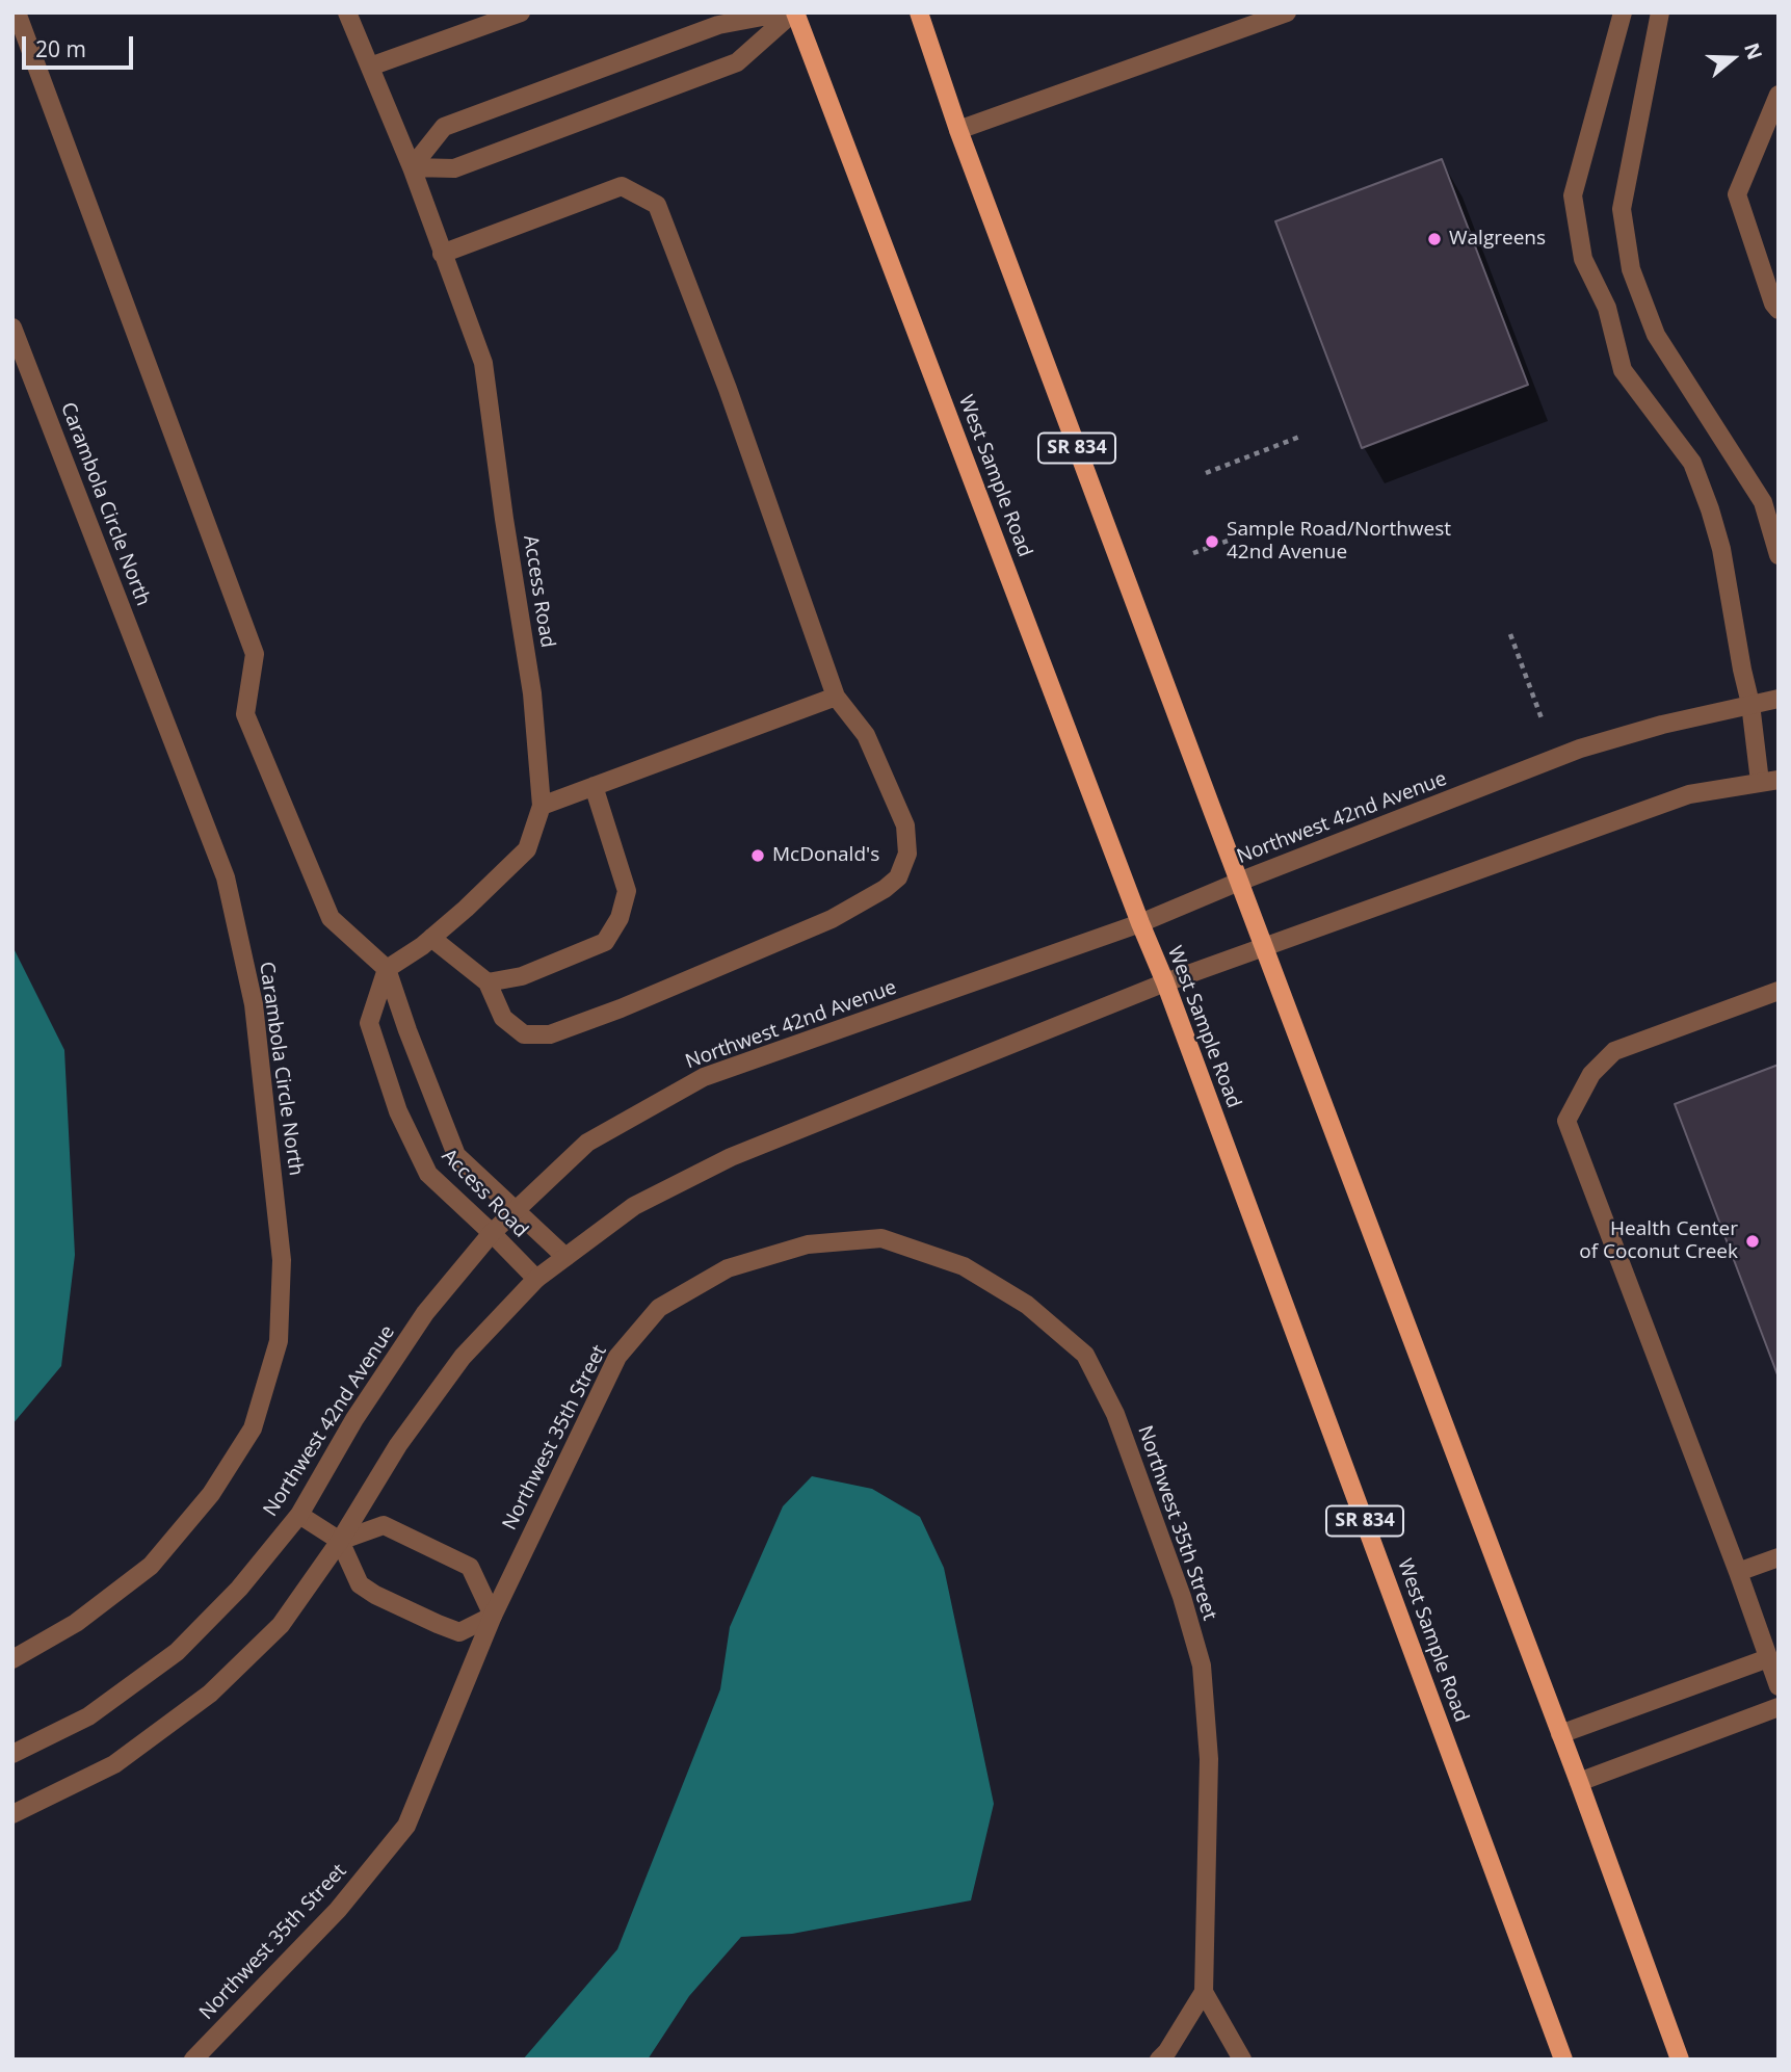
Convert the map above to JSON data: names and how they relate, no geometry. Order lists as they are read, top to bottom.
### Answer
{
  "streets": {
    "main road": ["SR 834", "West Sample Road"],
    "street": [
      "Carambola Circle North",
      "Access Road",
      "Northwest 42nd Avenue",
      "Northwest 35th Street"
    ]
  },
  "crossings": [
    ["SR 834", "Northwest 42nd Avenue"],
    ["West Sample Road", "Northwest 42nd Avenue"],
    ["Access Road", "Northwest 42nd Avenue"]
  ],
  "places": [
    "Walgreens",
    "Sample Road/Northwest 42nd Avenue",
    "McDonald's",
    "Health Center of Coconut Creek"
  ],
  "scale_bar": "20 m",
  "north": "right"
}
